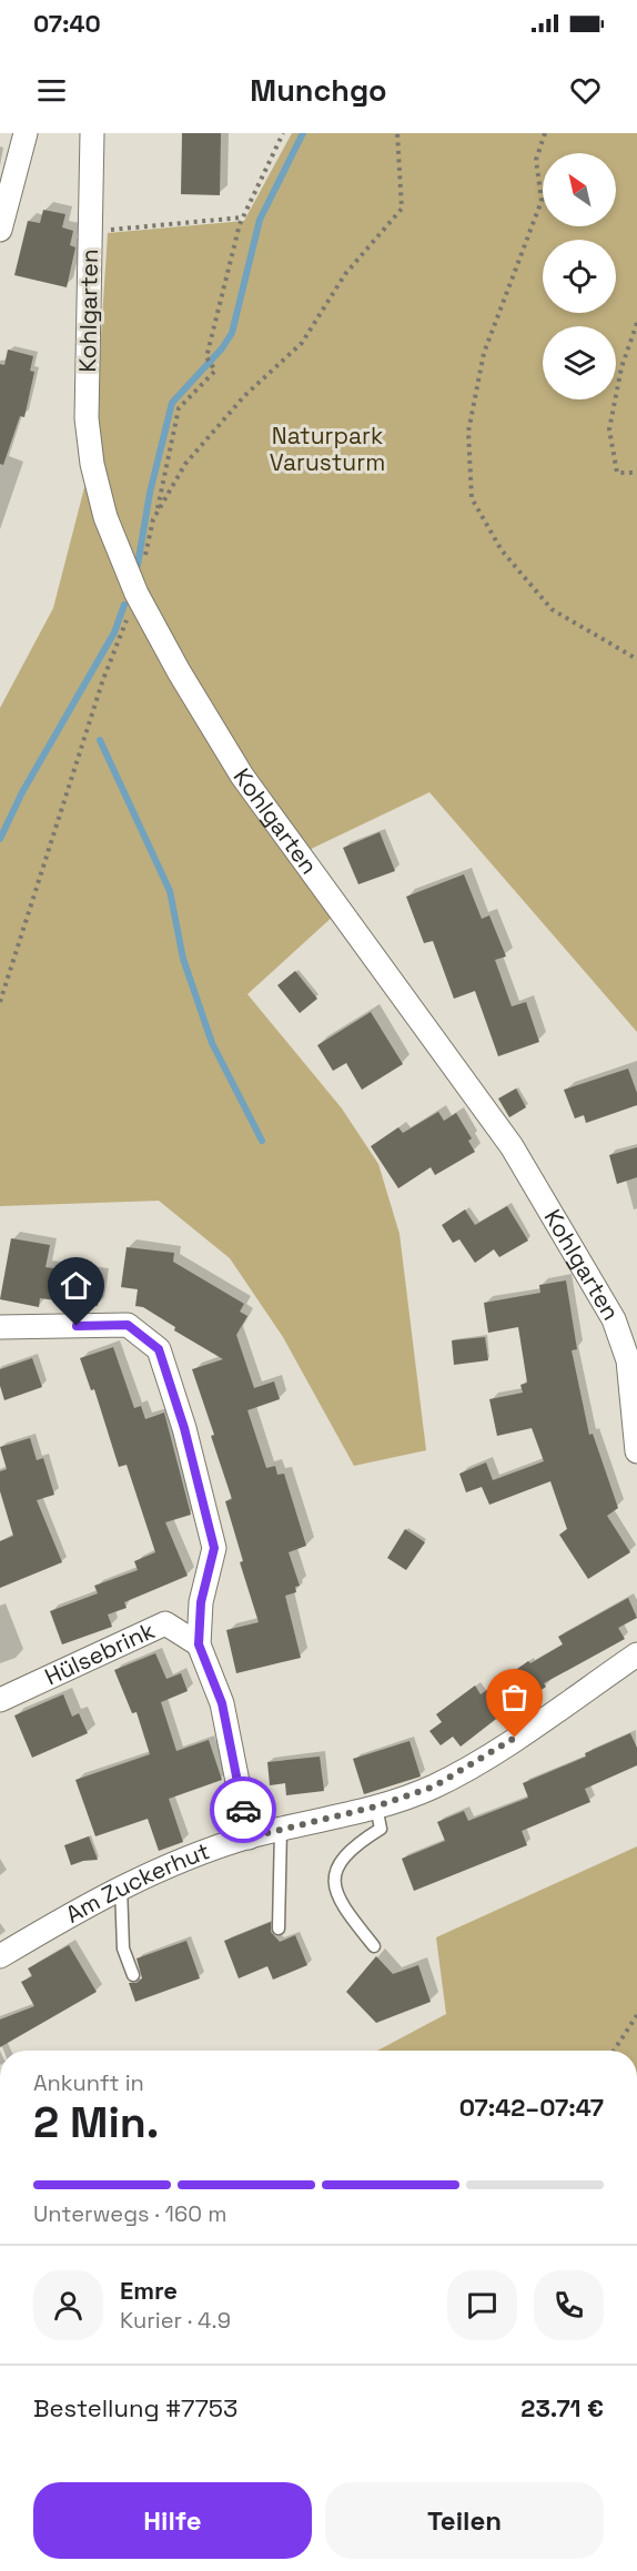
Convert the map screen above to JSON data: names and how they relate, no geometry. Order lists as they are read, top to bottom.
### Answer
{
  "streets": {
    "street": ["Kohlgarten", "Hülsebrink", "Am Zuckerhut"]
  },
  "parks": ["Naturpark Varusturm"],
  "north": "top left",
  "page": {
    "status": "07:40",
    "header": "Munchgo",
    "heading": ["2 Min.", "Ankunft in", "07:42–07:47"],
    "panel": [
      "Emre",
      "Kurier · 4.9",
      "Bestellung #7753",
      "23.71 €"
    ],
    "bar": "Unterwegs · 160 m",
    "buttons": ["Hilfe", "Teilen"]
  }
}
